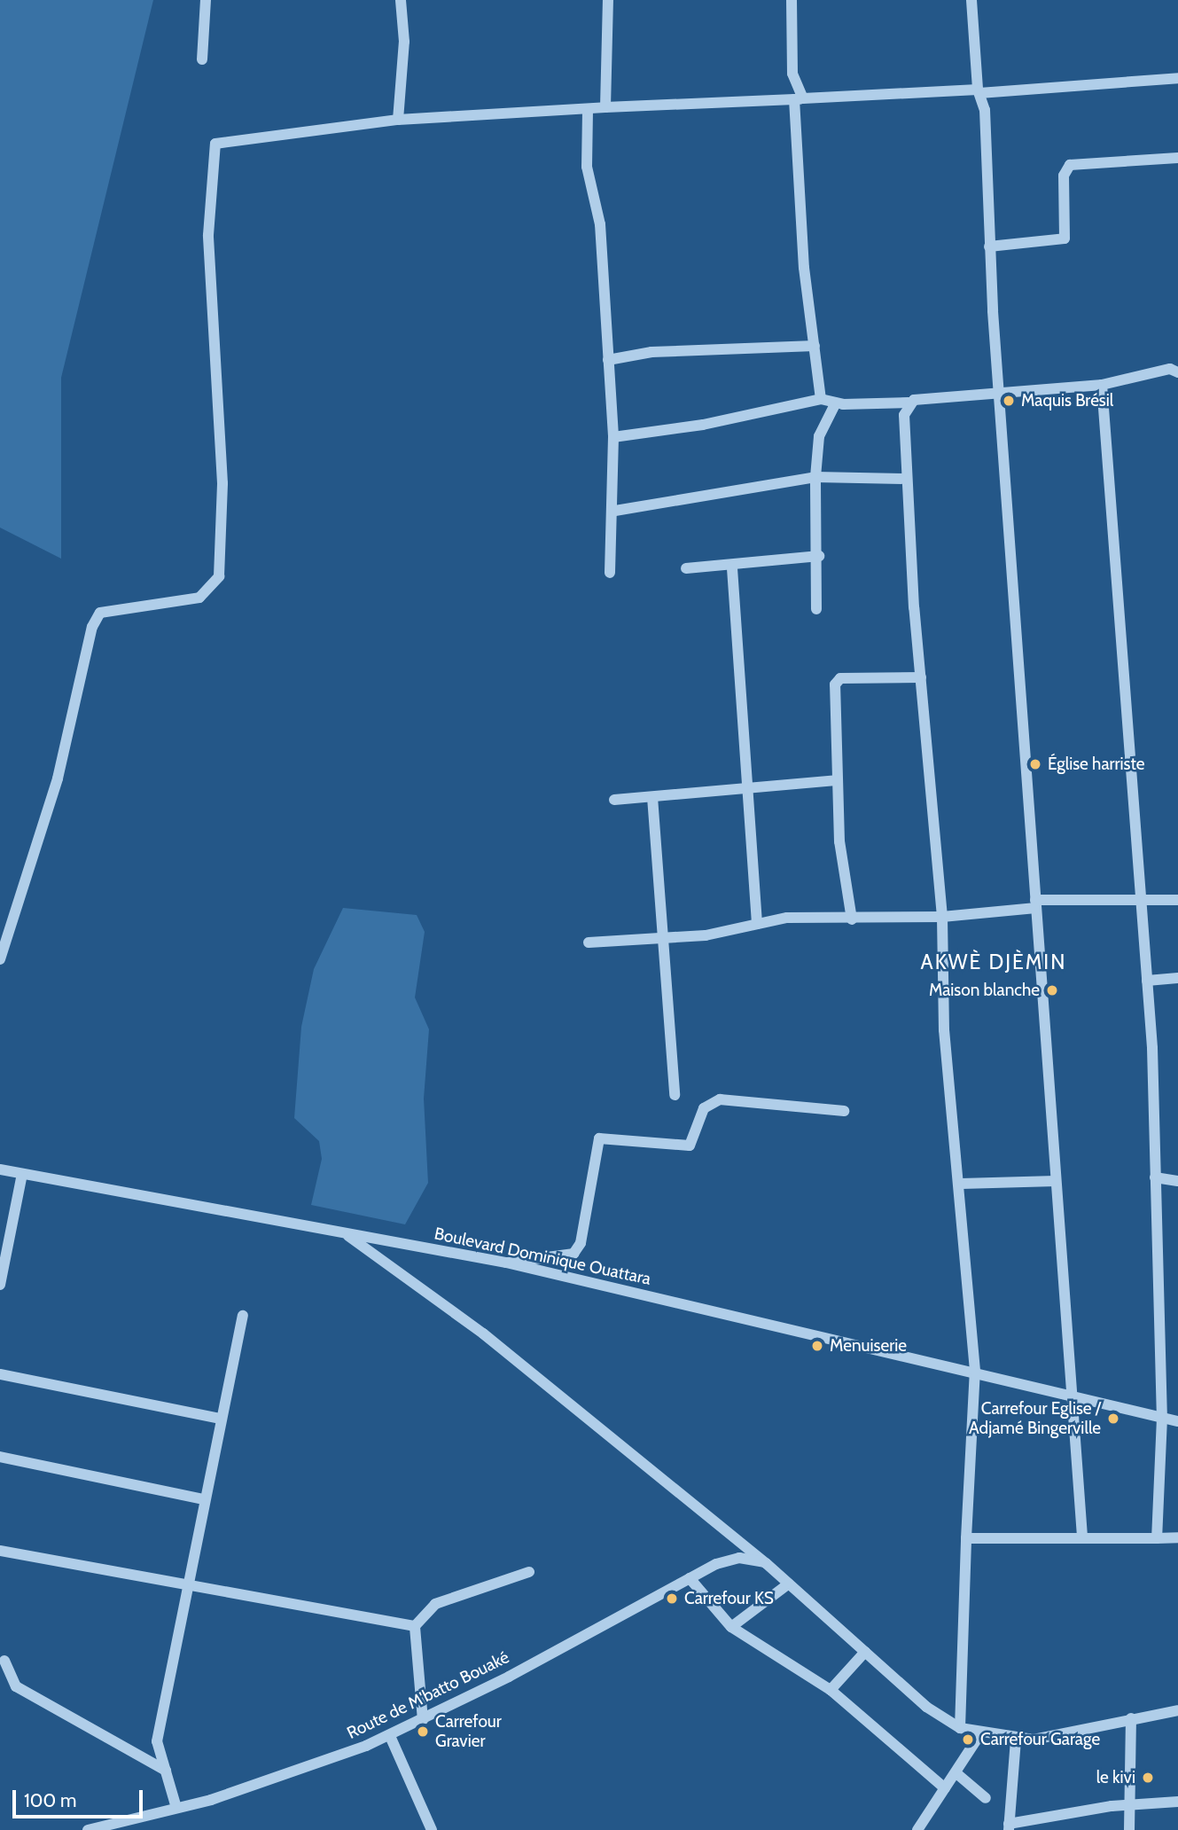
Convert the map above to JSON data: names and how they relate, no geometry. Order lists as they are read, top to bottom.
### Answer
{
  "streets": {
    "street": ["Boulevard Dominique Ouattara", "Route de M'batto Bouaké"]
  },
  "districts": ["AKWÈ DJÈMIN"],
  "places": [
    "Maquis Brésil",
    "Église harriste",
    "Maison blanche",
    "Menuiserie",
    "Carrefour Eglise / Adjamé Bingerville",
    "Carrefour KS",
    "Carrefour Gravier",
    "Carrefour Garage",
    "le kivi"
  ],
  "scale_bar": "100 m"
}
